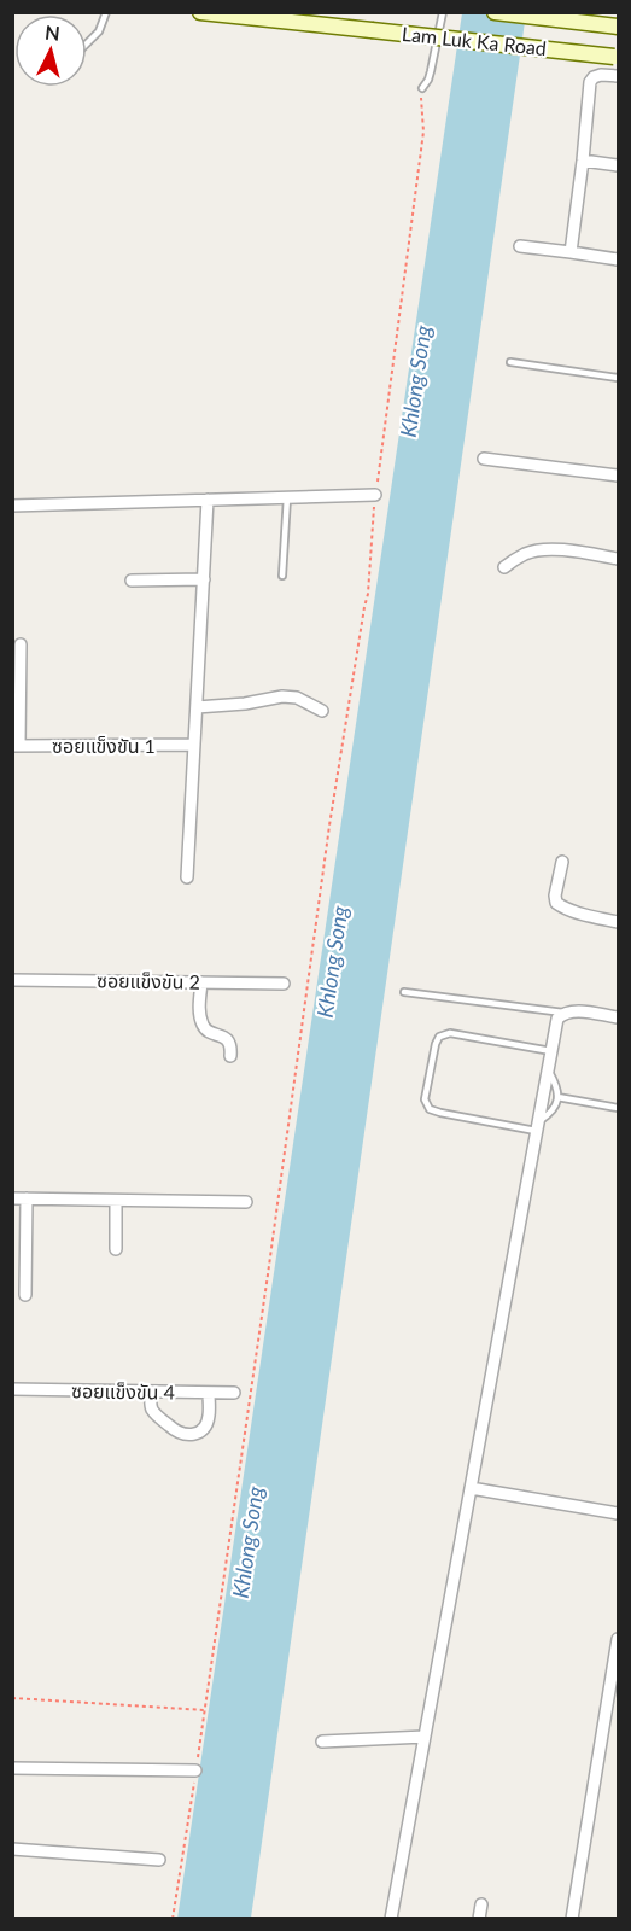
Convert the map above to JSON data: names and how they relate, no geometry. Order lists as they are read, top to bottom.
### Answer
{
  "streets": {
    "main road": ["Lam Luk Ka Road"],
    "street": ["ซอยแข็งขัน 1", "ซอยแข็งขัน 2", "ซอยแข็งขัน 4"]
  },
  "water": ["Khlong Song"],
  "north": "top"
}
